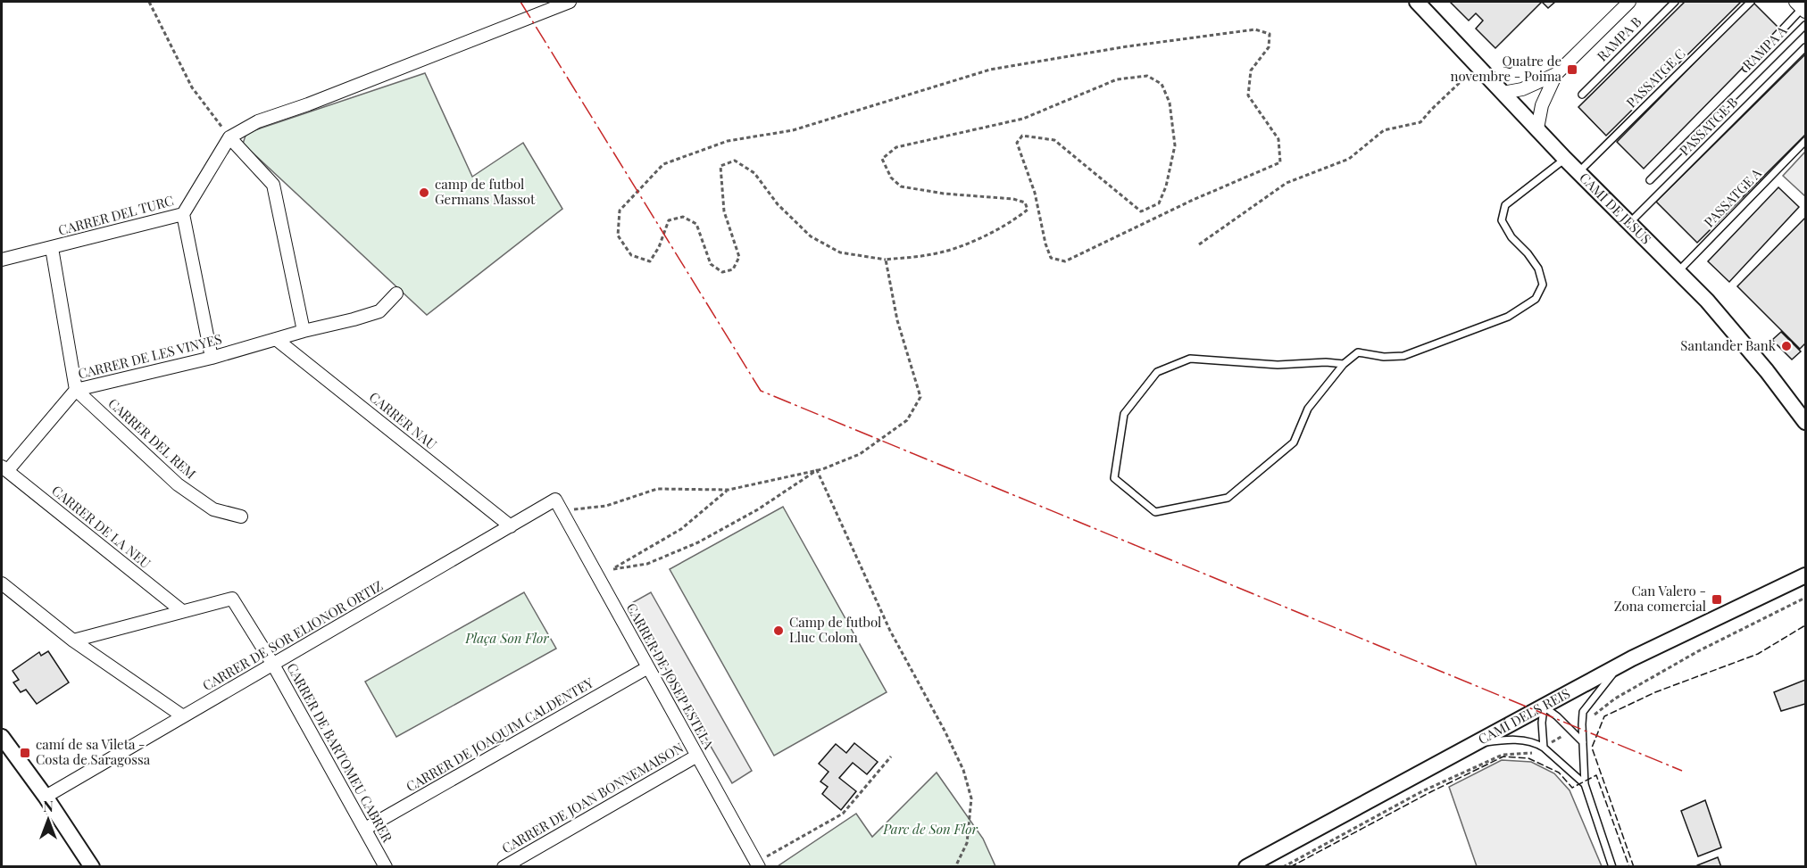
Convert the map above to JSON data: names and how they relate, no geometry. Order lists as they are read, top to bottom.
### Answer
{
  "streets": {
    "street": [
      "CAMÍ DE JESÚS",
      "CARRER DEL TURC",
      "CARRER DE LES VINYES",
      "CARRER NAU",
      "CARRER DEL REM",
      "CARRER DE LA NEU",
      "CARRER DE SOR ELIONOR ORTIZ",
      "CARRER DE JOSEP ESTELA",
      "CAMÍ DELS REIS",
      "CARRER DE JOAQUIM CALDENTEY",
      "CARRER DE BARTOMEU CABRER",
      "CARRER DE JOAN BONNEMAISON"
    ],
    "lane": [
      "RAMPA B",
      "RAMPA A",
      "PASSATGE C",
      "PASSATGE B",
      "PASSATGE A"
    ]
  },
  "crossings": [
    ["PASSATGE C", "CAMÍ DE JESÚS"],
    ["PASSATGE B", "CAMÍ DE JESÚS"],
    ["PASSATGE A", "CAMÍ DE JESÚS"],
    ["CARRER DE LES VINYES", "CARRER NAU"],
    ["CARRER DE LES VINYES", "CARRER DEL REM"],
    ["CARRER DE LES VINYES", "CARRER DE LA NEU"],
    ["CARRER NAU", "CARRER DE SOR ELIONOR ORTIZ"],
    ["CARRER DE LA NEU", "CARRER DE BARTOMEU CABRER"],
    ["CARRER DE SOR ELIONOR ORTIZ", "CARRER DE JOSEP ESTELA"],
    ["CARRER DE SOR ELIONOR ORTIZ", "CARRER DE BARTOMEU CABRER"],
    ["CARRER DE JOSEP ESTELA", "CARRER DE JOAQUIM CALDENTEY"],
    ["CARRER DE JOSEP ESTELA", "CARRER DE JOAN BONNEMAISON"],
    ["CARRER DE JOAQUIM CALDENTEY", "CARRER DE BARTOMEU CABRER"]
  ],
  "parks": ["Plaça Son Flor", "Parc de Son Flor"],
  "places": {
    "transit": ["Quatre de novembre - Poima", "Can Valero - Zona comercial", "camí de sa Vileta - Costa de Saragossa"],
    "other": ["camp de futbol Germans Massot", "Santander Bank", "Camp de futbol Lluc Colom"]
  },
  "north": "top"
}
